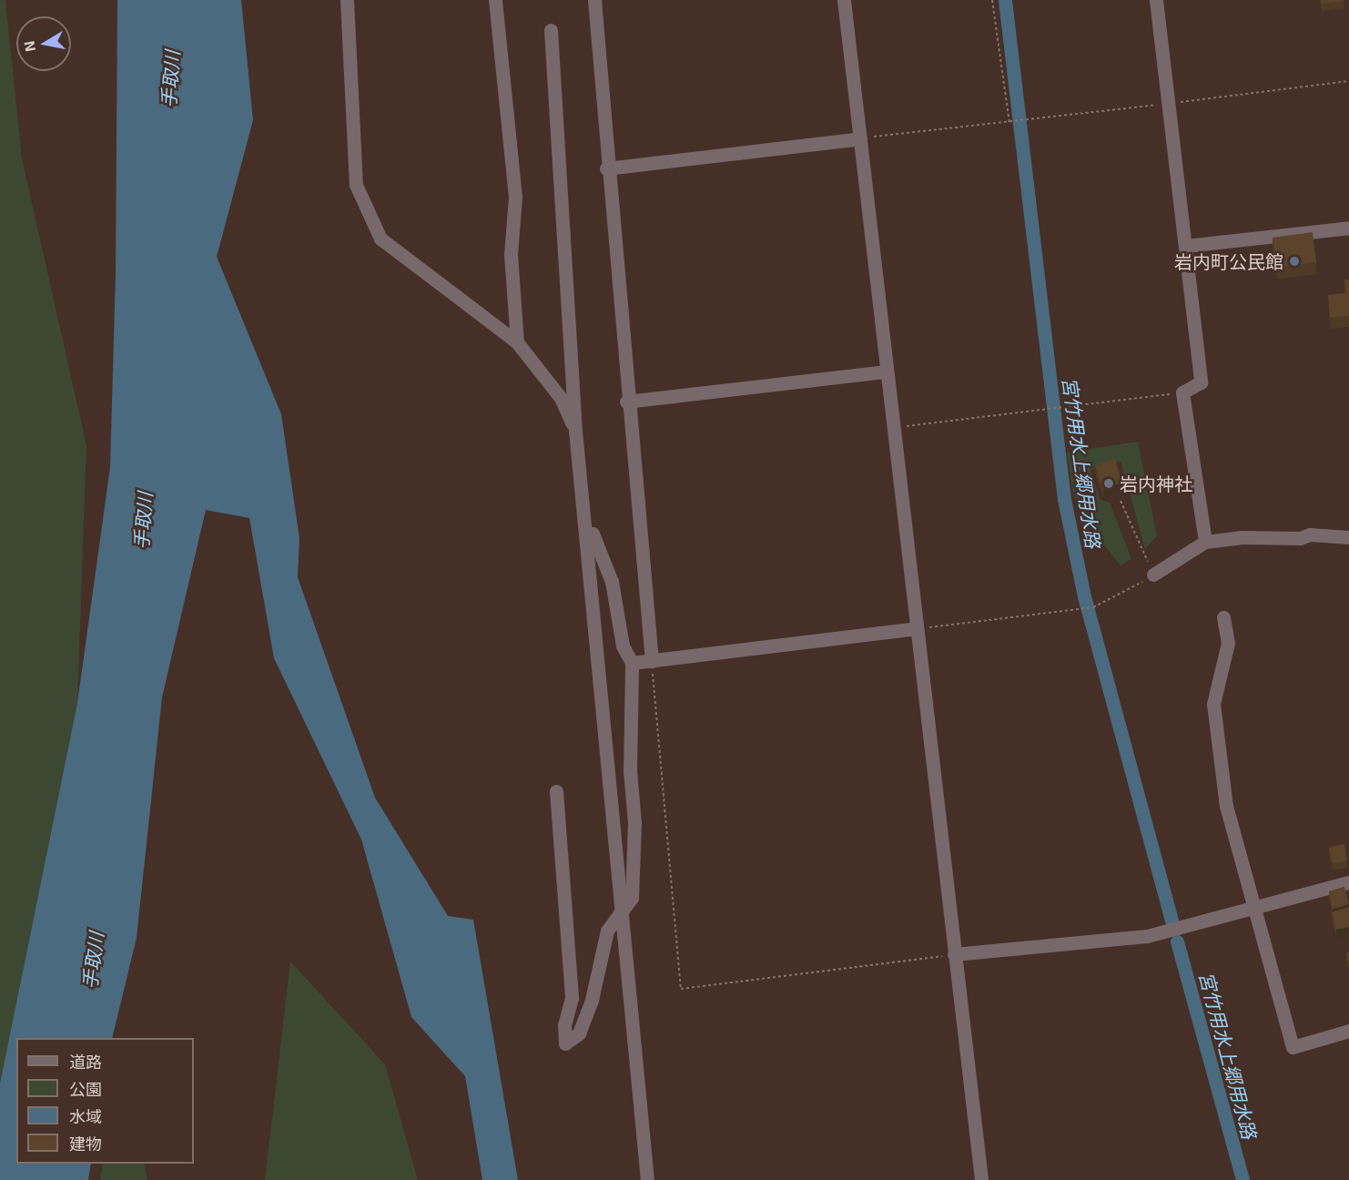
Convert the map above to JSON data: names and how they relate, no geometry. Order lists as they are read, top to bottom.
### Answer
{
  "water": ["手取川", "宮竹用水上郷用水路"],
  "places": ["岩内町公民館", "岩内神社"],
  "legend": [
    "道路",
    "公園",
    "水域",
    "建物"
  ],
  "north": "left"
}
